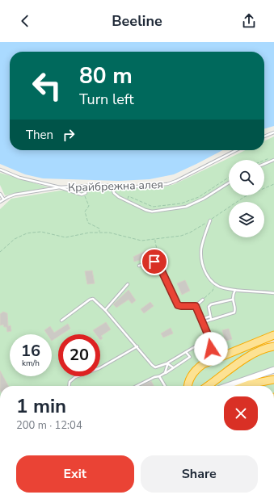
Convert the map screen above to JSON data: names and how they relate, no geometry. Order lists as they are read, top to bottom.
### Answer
{
  "streets": {
    "lane": ["Крайбрежна алея"]
  },
  "page": {
    "header": "Beeline",
    "turn": ["80 m", "Turn left"],
    "then": "Then",
    "speed": "16 km/h",
    "limit": "20",
    "heading": ["1 min", "200 m · 12:04"],
    "buttons": ["Exit", "Share"]
  }
}
